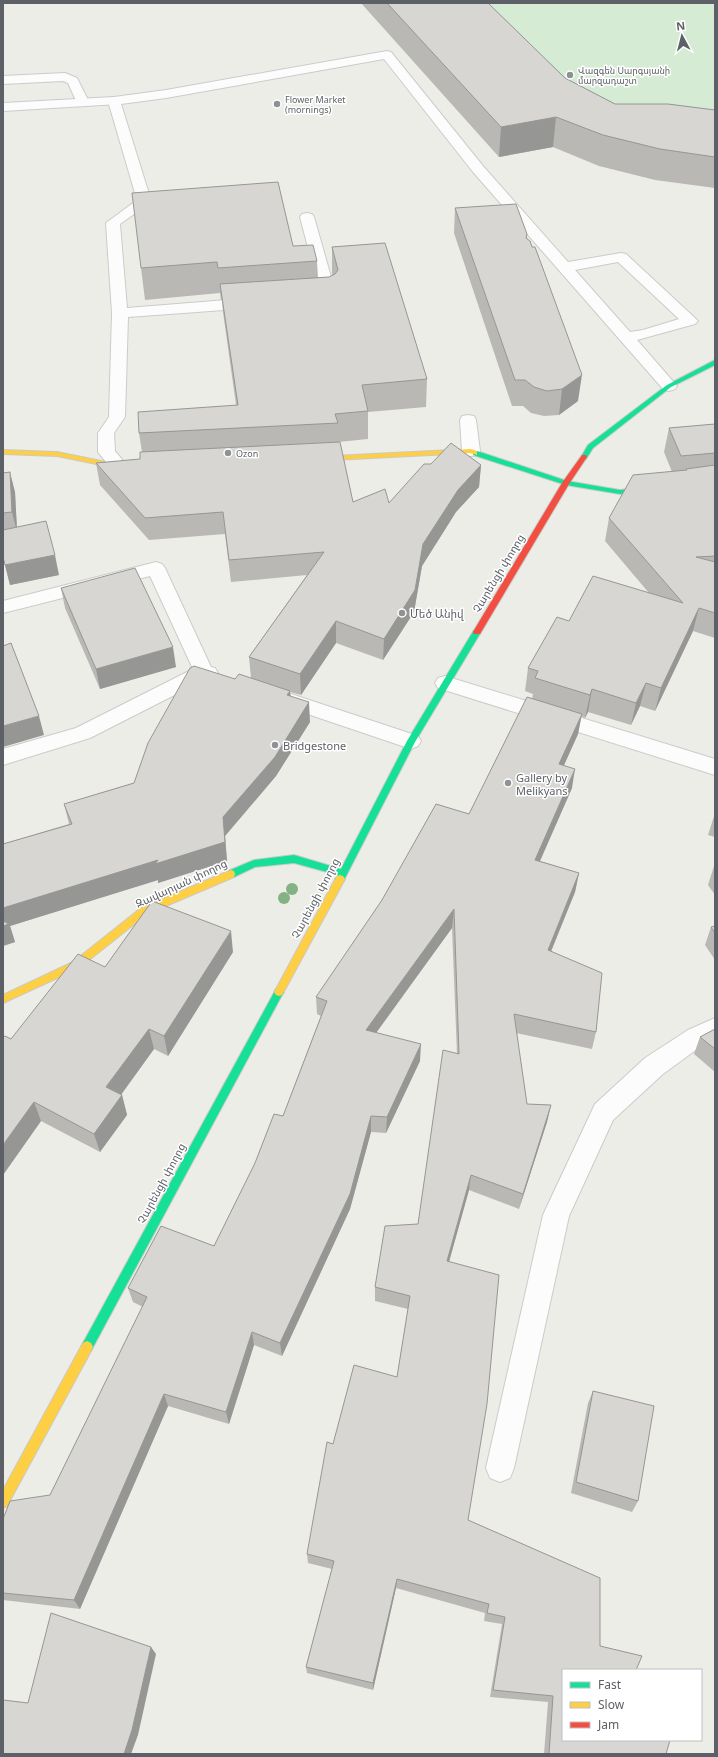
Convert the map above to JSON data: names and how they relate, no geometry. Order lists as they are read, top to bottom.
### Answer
{
  "streets": {
    "main road": ["Չարենցի փողոց", "Զավարյան փողոց"]
  },
  "crossings": [
    ["Չարենցի փողոց", "Զավարյան փողոց"]
  ],
  "places": [
    "Վազգեն Սարգսյանի մարզադաշտ",
    "Flower Market (mornings)",
    "Ozon",
    "Մեծ Անիվ",
    "Bridgestone",
    "Gallery by Melikyans"
  ],
  "legend": ["Fast", "Slow", "Jam"],
  "north": "top"
}
